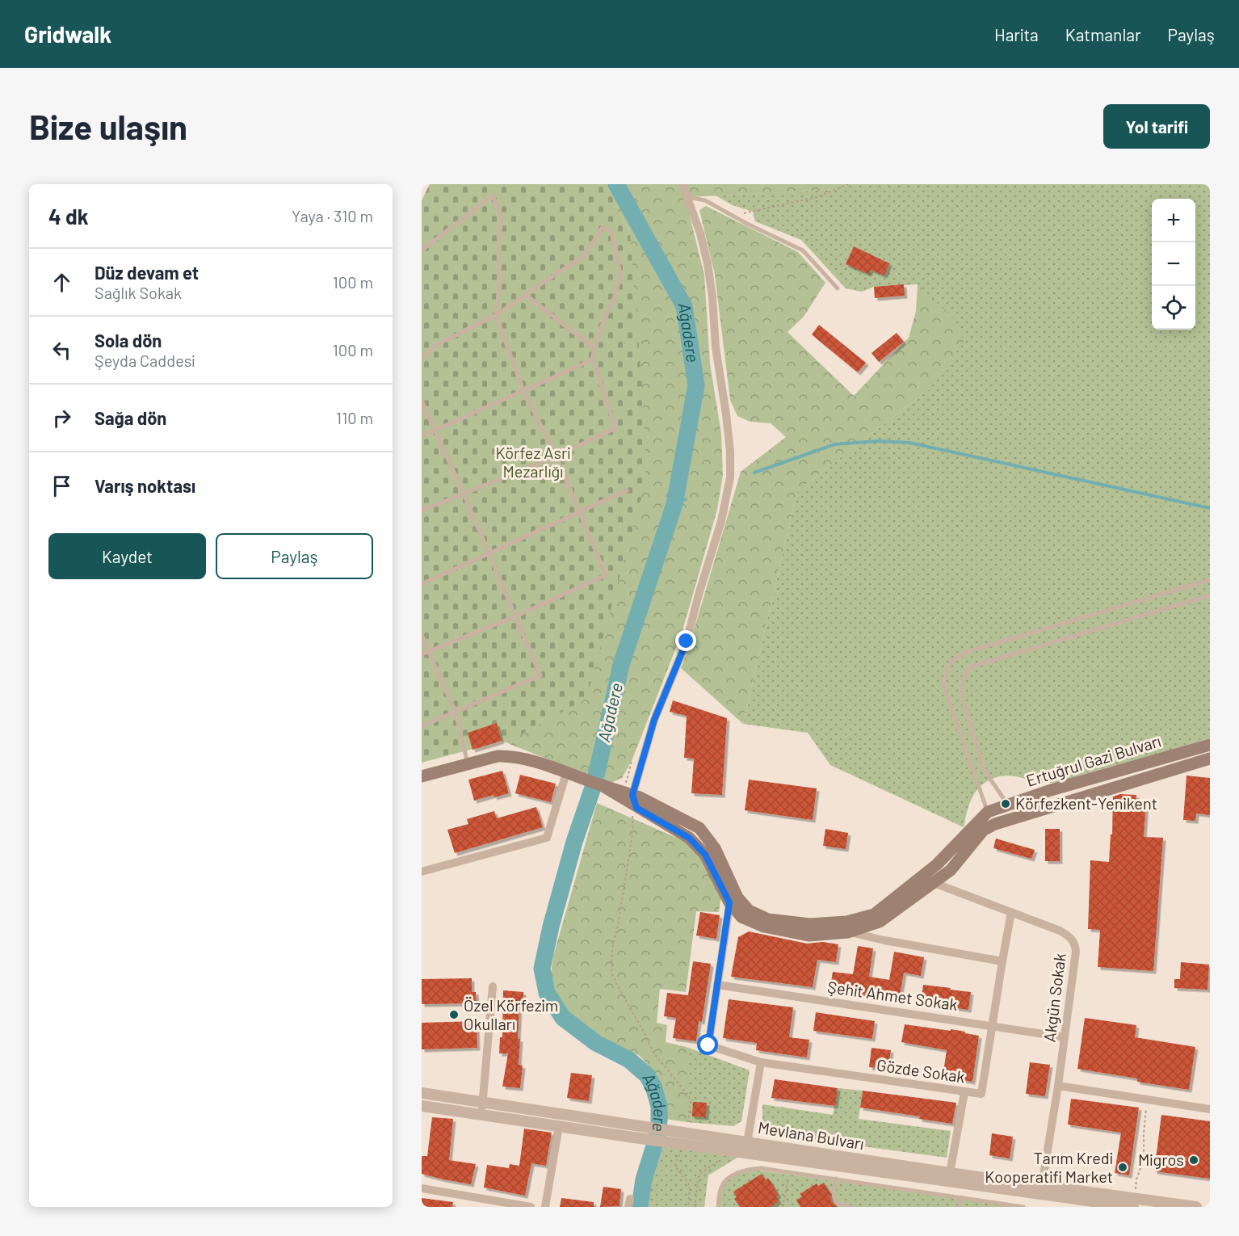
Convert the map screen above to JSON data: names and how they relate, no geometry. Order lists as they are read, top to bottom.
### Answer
{
  "streets": {
    "main road": ["Ertuğrul Gazi Bulvarı"],
    "street": [
      "Şehit Ahmet Sokak",
      "Akgün Sokak",
      "Gözde Sokak",
      "Mevlana Bulvarı"
    ]
  },
  "crossings": [
    ["Ertuğrul Gazi Bulvarı", "Akgün Sokak"],
    ["Şehit Ahmet Sokak", "Akgün Sokak"],
    ["Şehit Ahmet Sokak", "Gözde Sokak"],
    ["Akgün Sokak", "Gözde Sokak"],
    ["Akgün Sokak", "Mevlana Bulvarı"]
  ],
  "water": ["Ağadere"],
  "parks": ["Körfez Asri Mezarlığı"],
  "places": [
    "Körfezkent-Yenikent",
    "Özel Körfezim Okulları",
    "Migros",
    "Tarım Kredi Kooperatifi Market"
  ],
  "page": {
    "header": "Gridwalk",
    "nav": ["Harita", "Katmanlar", "Paylaş"],
    "buttons": [
      "Yol tarifi",
      ["Kaydet", "Paylaş"]
    ],
    "title": "Bize ulaşın",
    "heading": ["4 dk", "Yaya · 310 m"],
    "map_buttons": ["+", "−"],
    "list": [
      ["Düz devam et", "Sağlık Sokak", "100 m"],
      ["Sola dön", "Şeyda Caddesi", "100 m"],
      ["Sağa dön", "110 m"],
      "Varış noktası"
    ]
  }
}
